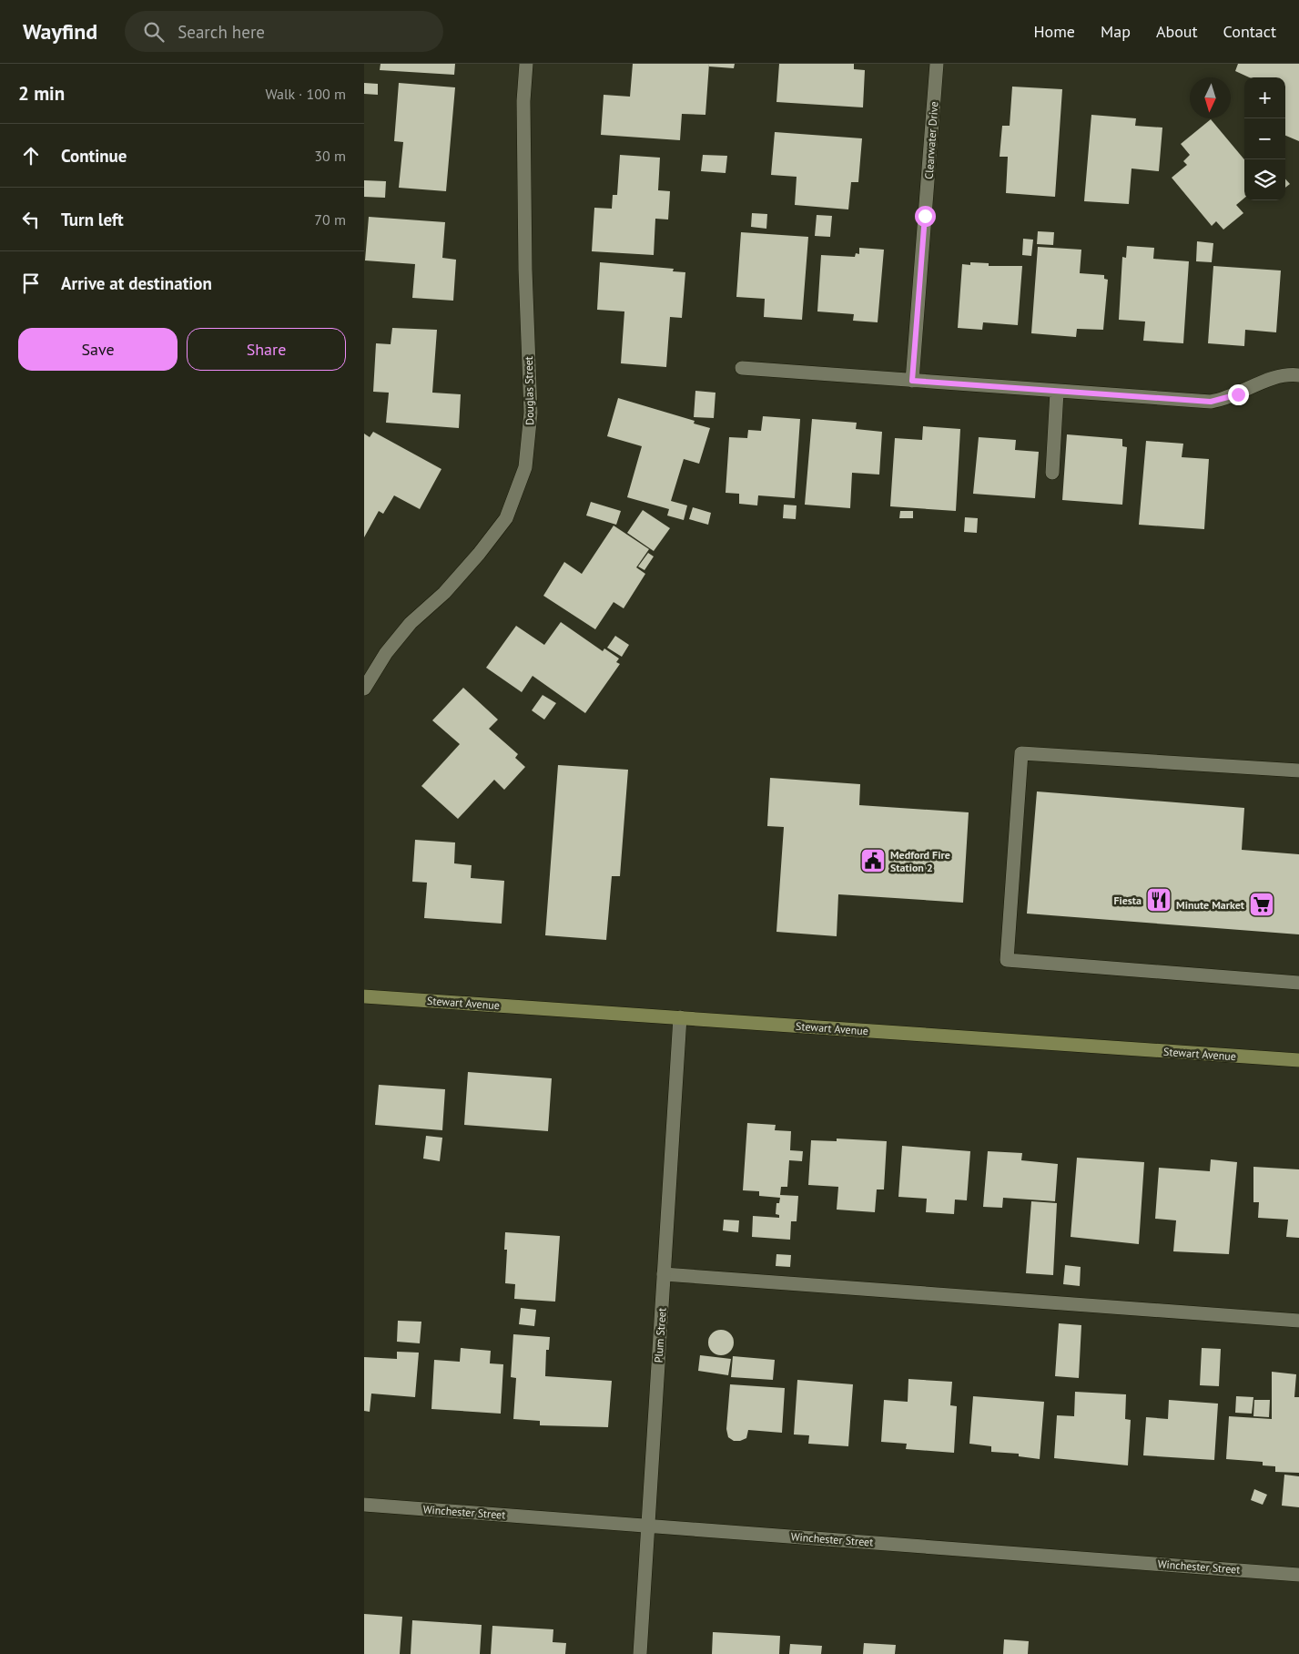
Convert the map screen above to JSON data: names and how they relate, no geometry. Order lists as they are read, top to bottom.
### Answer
{
  "streets": {
    "main road": ["Stewart Avenue"],
    "street": [
      "Clearwater Drive",
      "Douglas Street",
      "Plum Street",
      "Winchester Street"
    ]
  },
  "crossings": [
    ["Stewart Avenue", "Plum Street"],
    ["Plum Street", "Winchester Street"]
  ],
  "places": {
    "public building": ["Medford Fire Station 2"],
    "restaurant": ["Fiesta"],
    "supermarket": ["Minute Market"]
  },
  "north": "bottom",
  "page": {
    "header": "Wayfind",
    "search": "Search here",
    "nav": [
      "Home",
      "Map",
      "About",
      "Contact"
    ],
    "heading": ["2 min", "Walk · 100 m"],
    "map_buttons": ["+", "−"],
    "list": [
      ["Continue", "30 m"],
      ["Turn left", "70 m"],
      "Arrive at destination"
    ],
    "buttons": ["Save", "Share"]
  }
}
